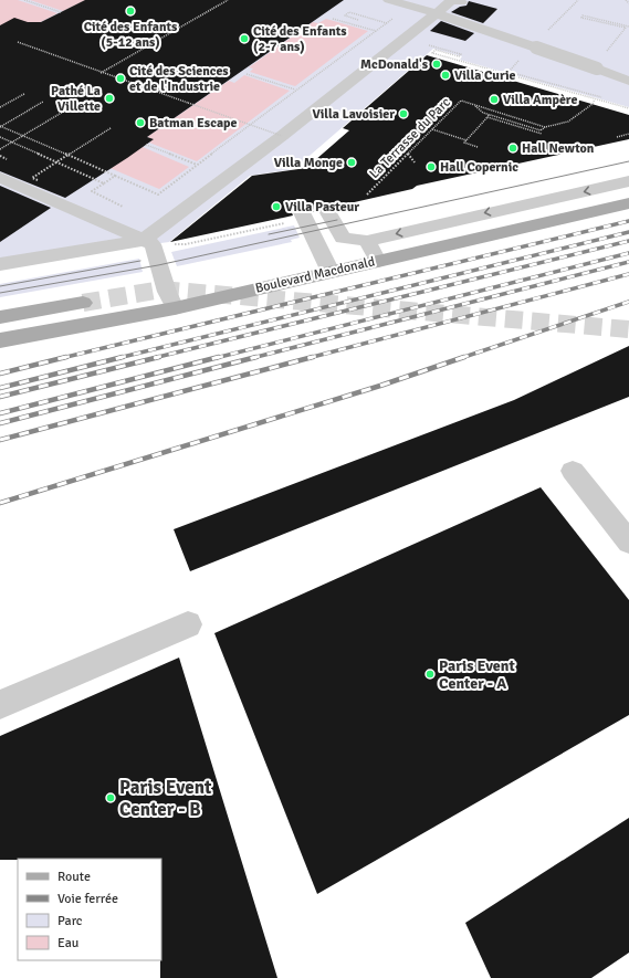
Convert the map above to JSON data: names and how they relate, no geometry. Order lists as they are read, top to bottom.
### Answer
{
  "streets": {
    "main road": ["Boulevard Macdonald"],
    "path": ["La Terrasse du Parc"]
  },
  "places": [
    "Cité des Enfants (5-12 ans)",
    "Cité des Enfants (2-7 ans)",
    "McDonald's",
    "Villa Curie",
    "Cité des Sciences et de l'Industrie",
    "Pathé La Villette",
    "Villa Ampère",
    "Villa Lavoisier",
    "Batman Escape",
    "Hall Newton",
    "Villa Monge",
    "Hall Copernic",
    "Villa Pasteur",
    "Paris Event Center - A",
    "Paris Event Center - B"
  ],
  "legend": [
    "Route",
    "Voie ferrée",
    "Parc",
    "Eau"
  ]
}
